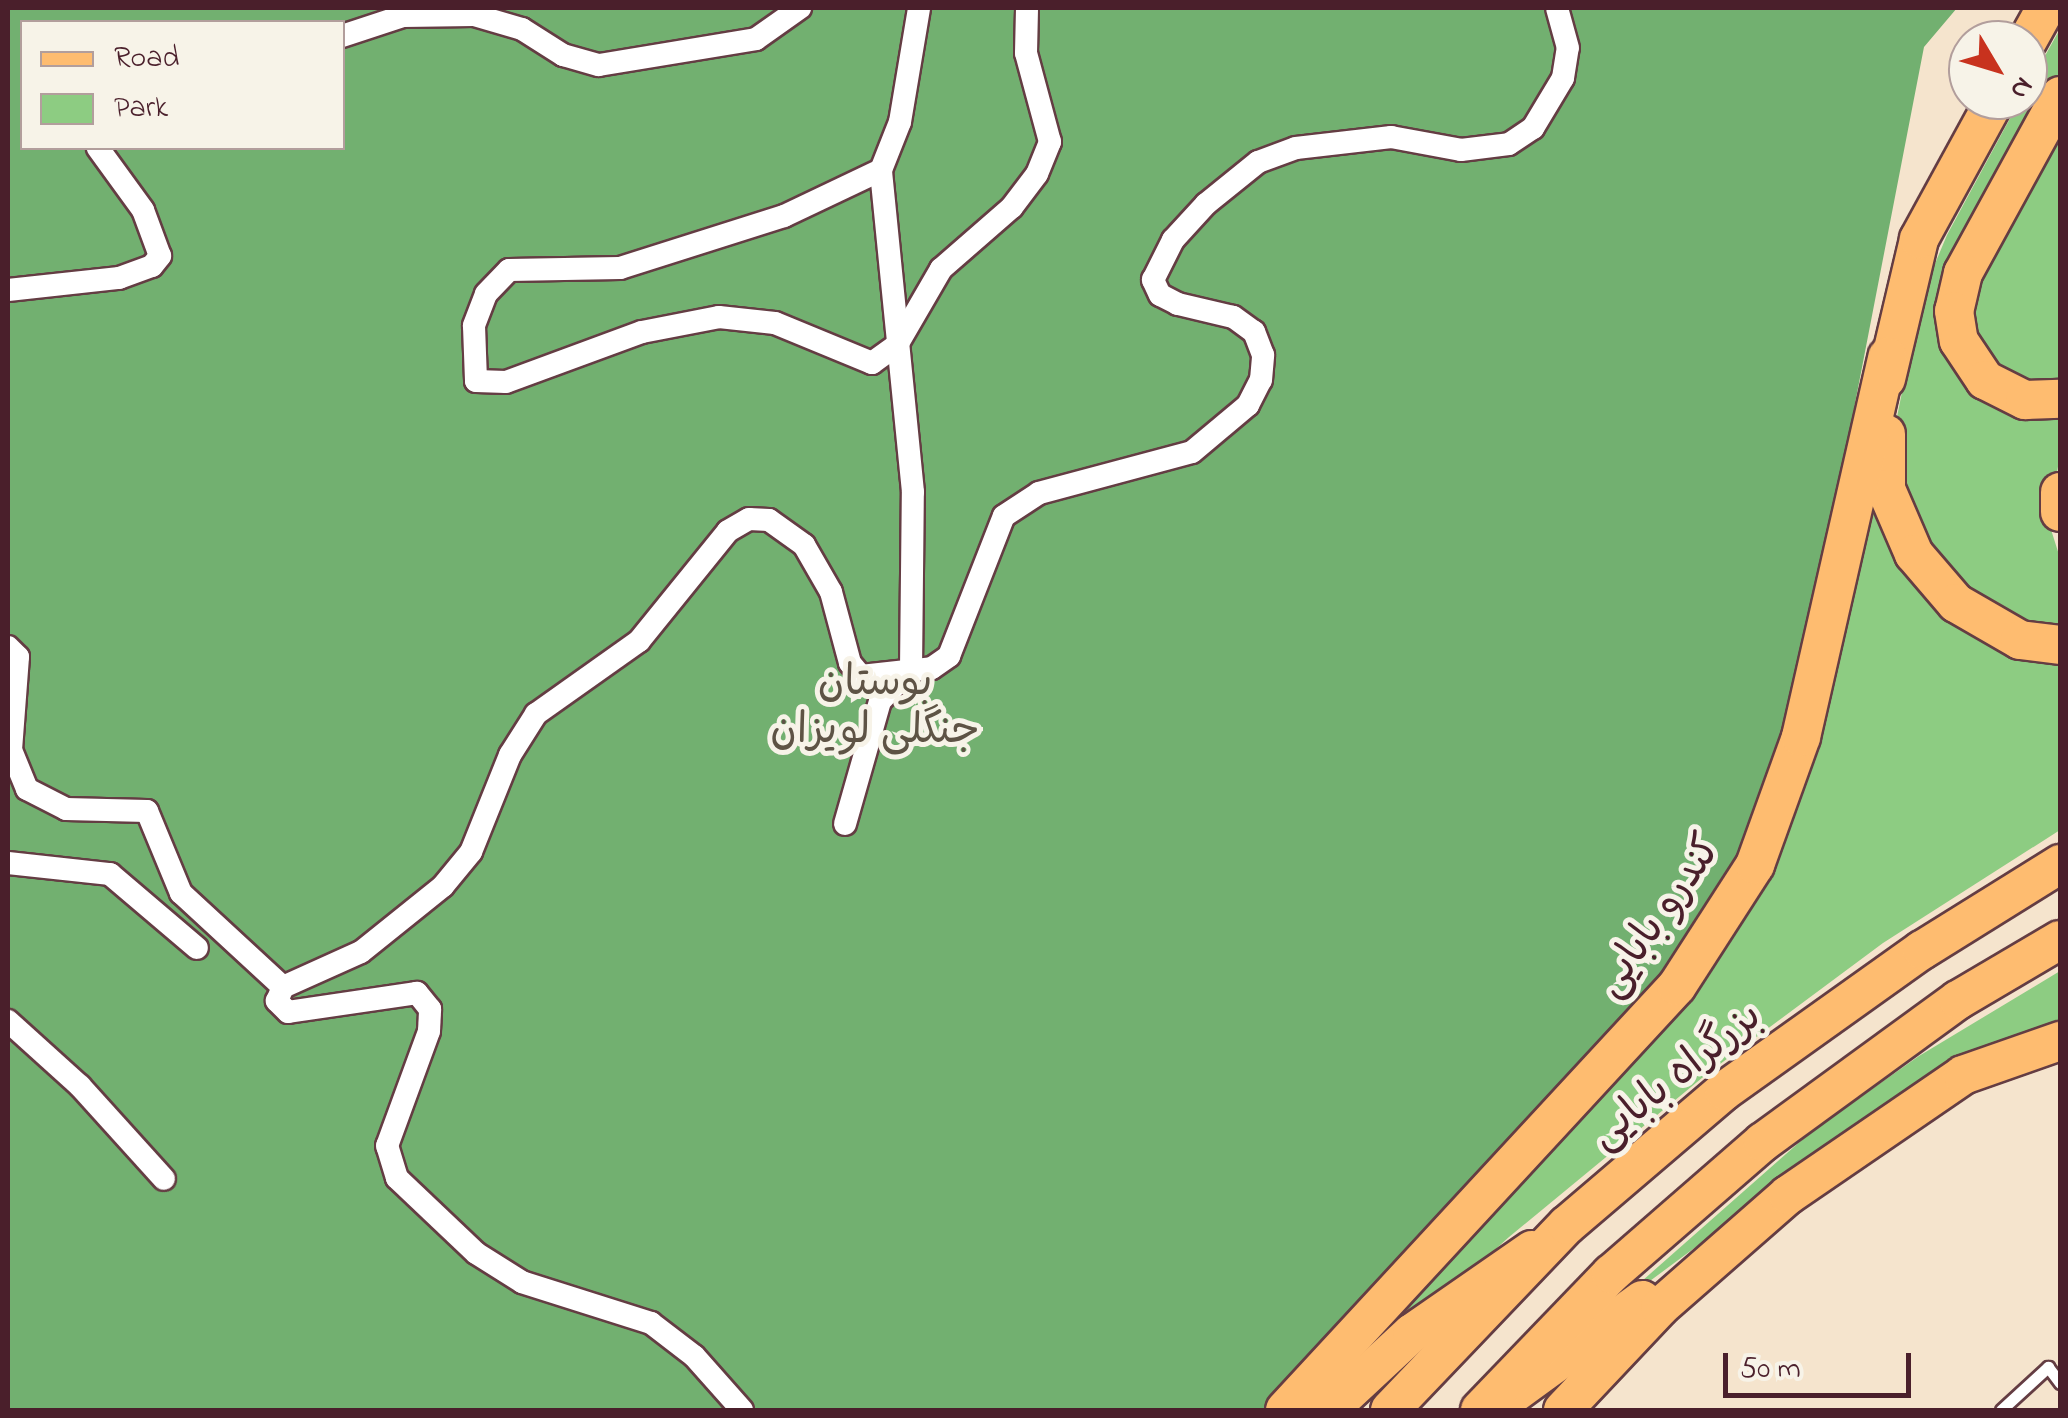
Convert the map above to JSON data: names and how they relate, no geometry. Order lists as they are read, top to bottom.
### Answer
{
  "streets": {
    "main road": ["کندرو بابایی", "بزرگراه بابایی"]
  },
  "parks": ["بوستان جنگلی لویزان"],
  "legend": ["Road", "Park"],
  "scale_bar": "50 m",
  "north": "bottom right"
}
